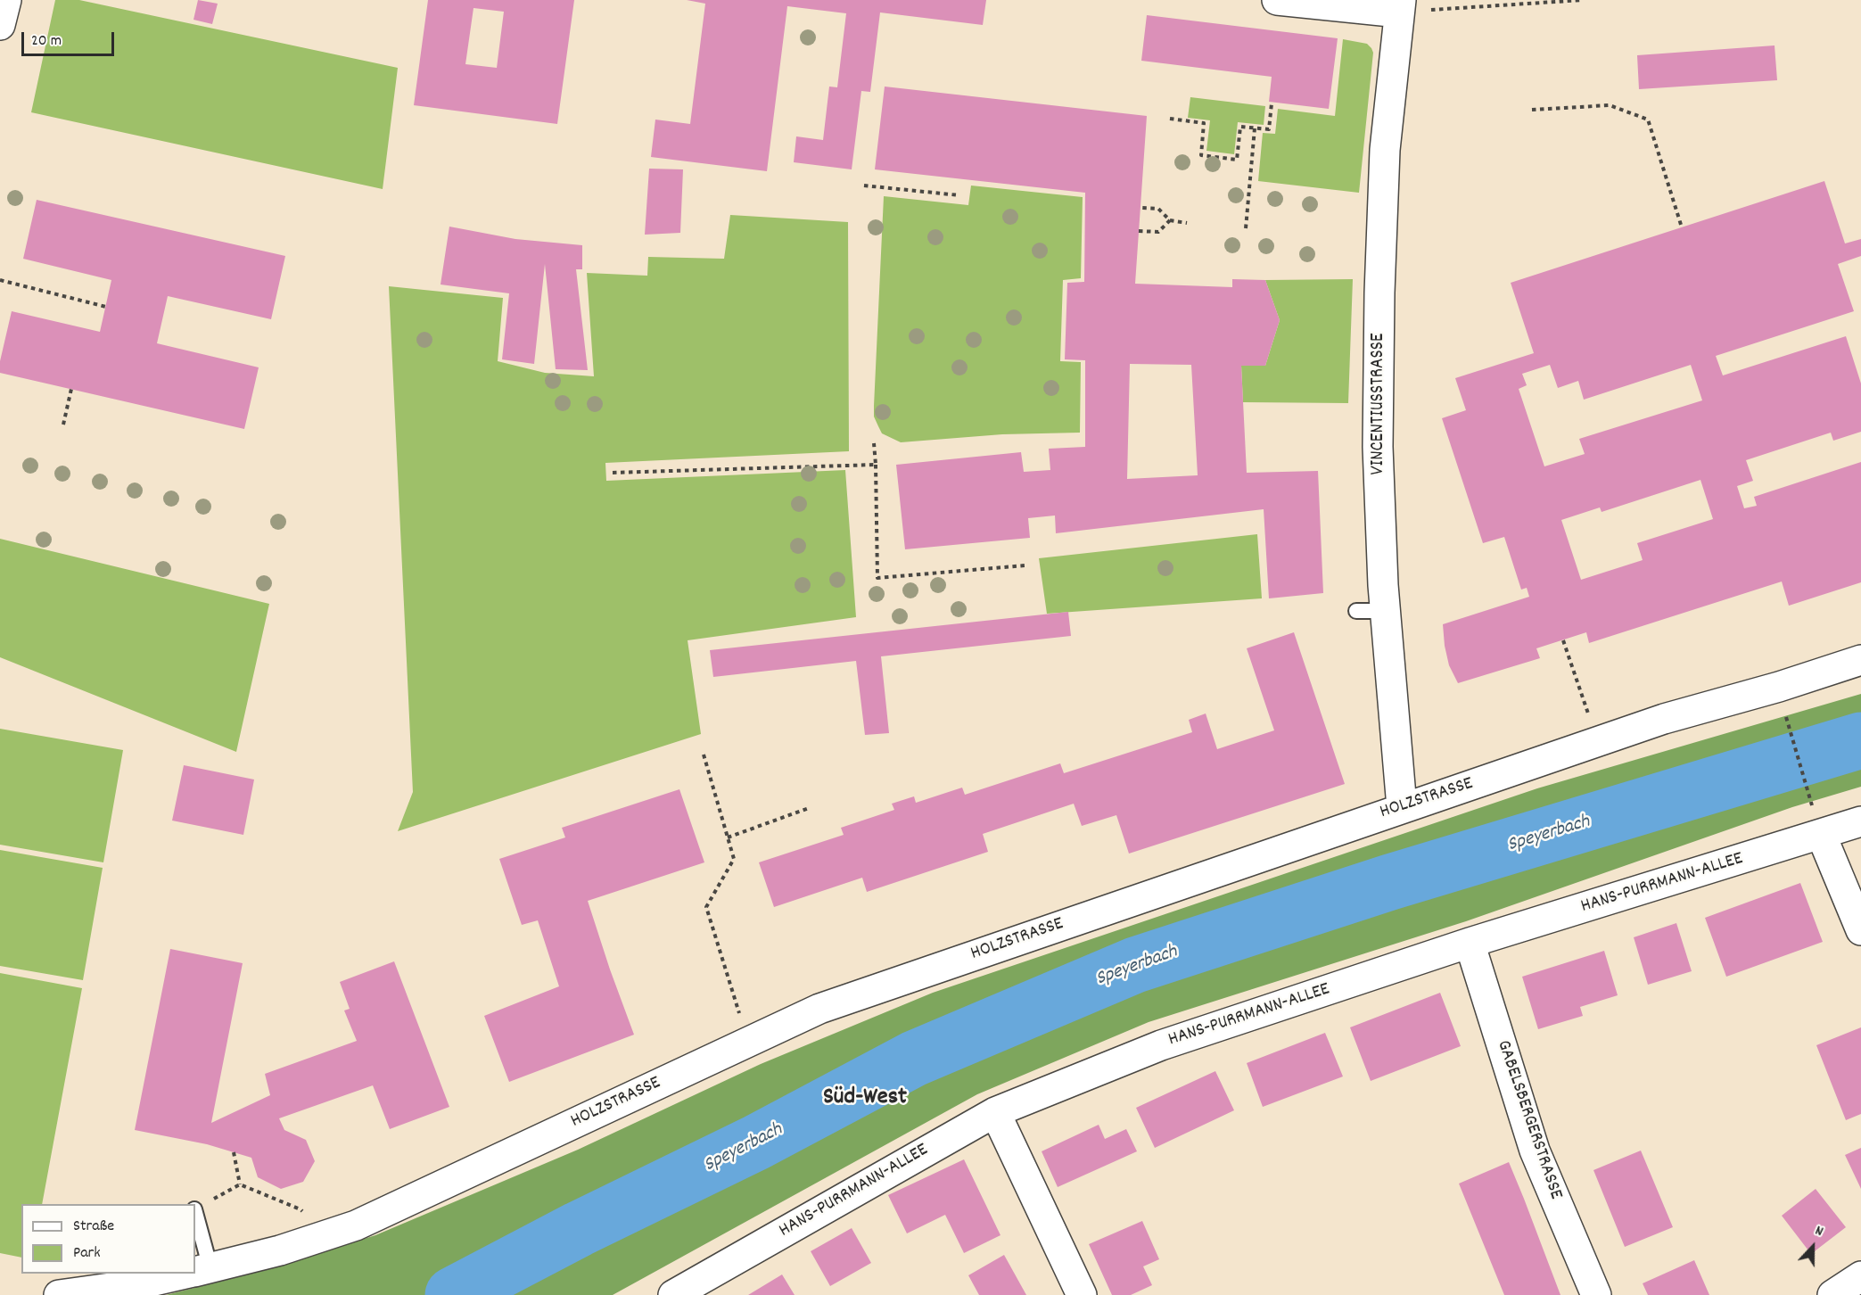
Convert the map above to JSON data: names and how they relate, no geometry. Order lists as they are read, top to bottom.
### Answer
{
  "streets": {
    "street": [
      "VINCENTIUSSTRASSE",
      "HOLZSTRASSE",
      "HANS-PURRMANN-ALLEE",
      "GABELSBERGERSTRASSE"
    ]
  },
  "crossings": [
    ["VINCENTIUSSTRASSE", "HOLZSTRASSE"],
    ["HANS-PURRMANN-ALLEE", "GABELSBERGERSTRASSE"]
  ],
  "districts": ["Süd-West"],
  "water": ["Speyerbach"],
  "legend": ["Straße", "Park"],
  "scale_bar": "20 m",
  "north": "top"
}
